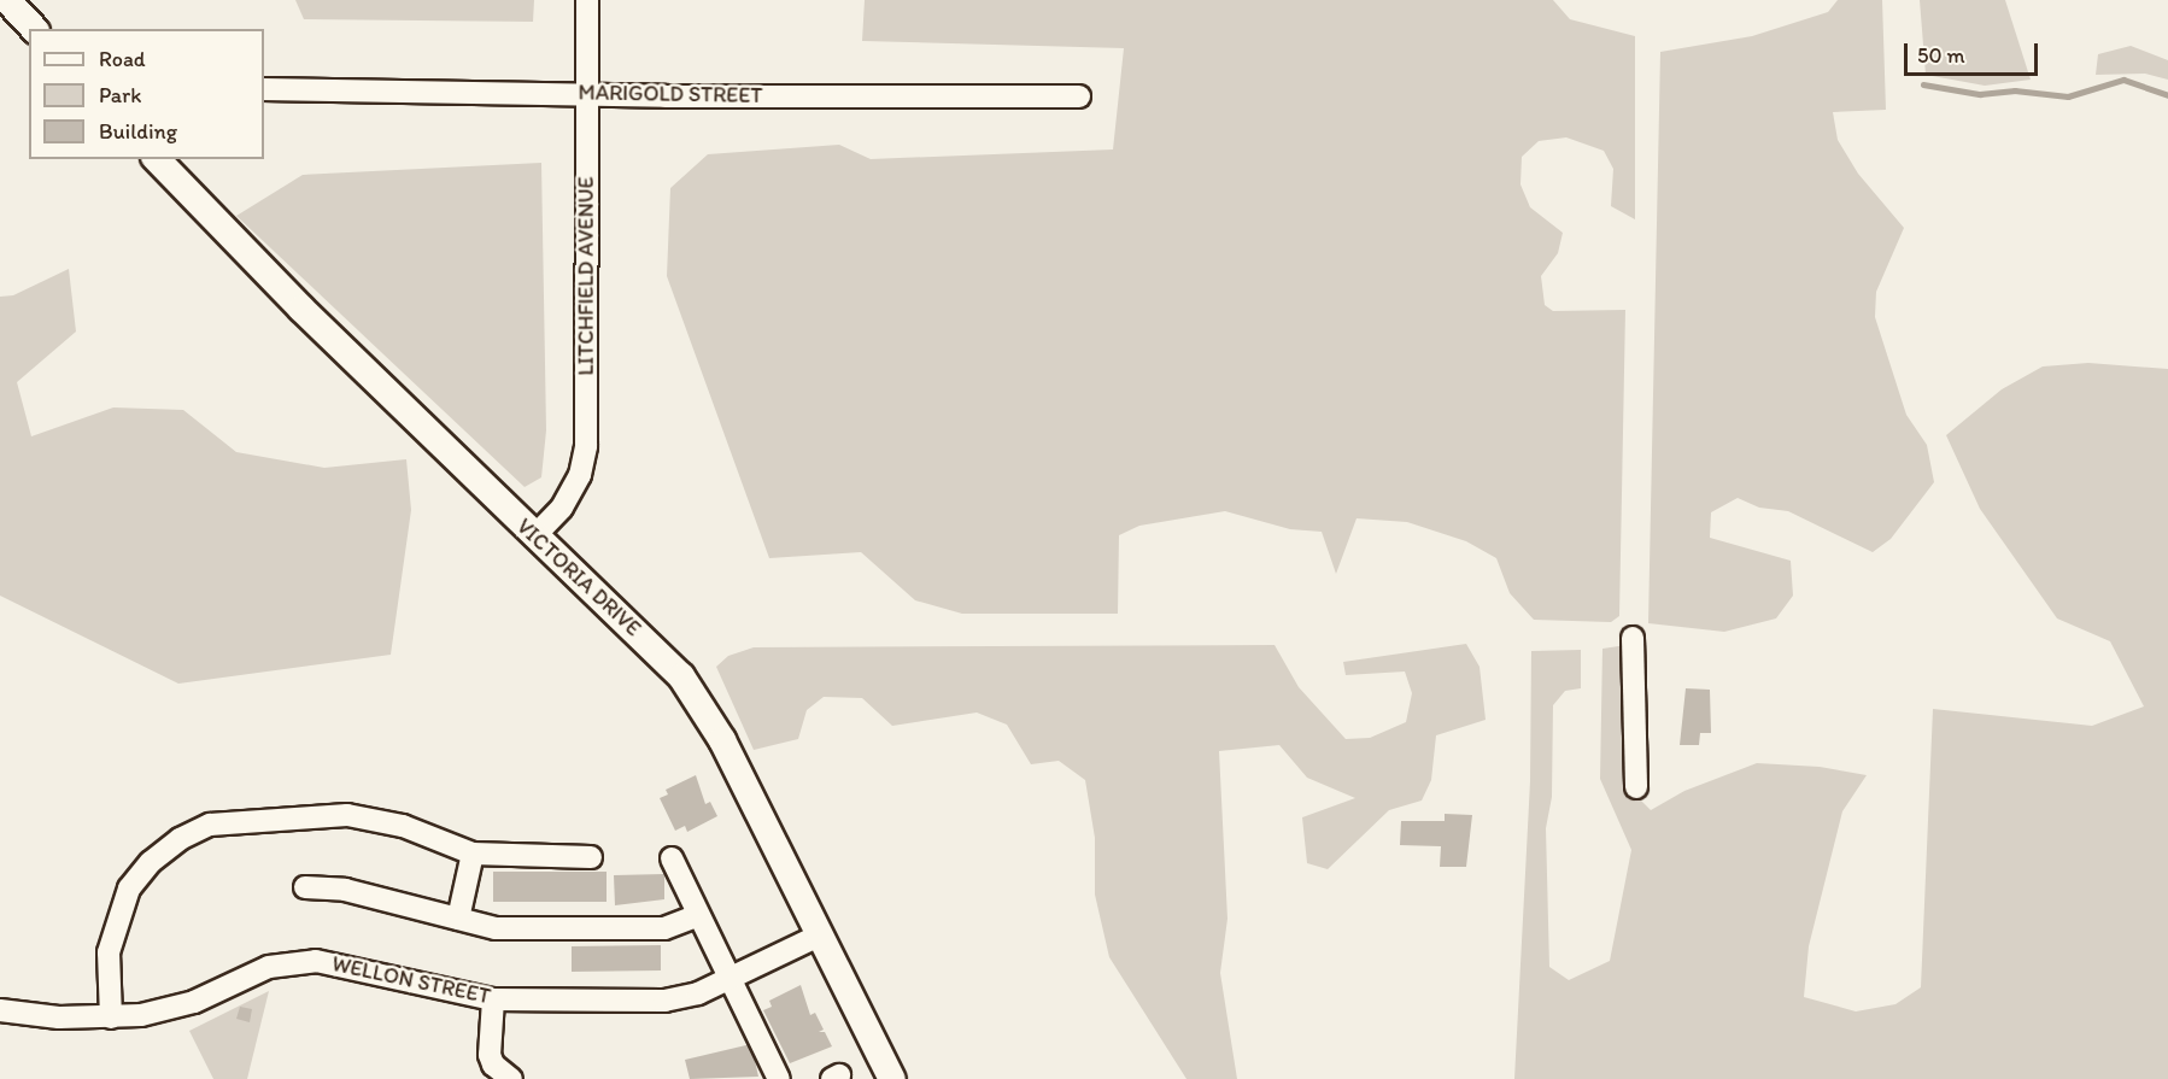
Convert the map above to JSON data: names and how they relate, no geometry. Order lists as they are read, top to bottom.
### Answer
{
  "streets": {
    "street": [
      "MARIGOLD STREET",
      "LITCHFIELD AVENUE",
      "VICTORIA DRIVE",
      "WELLON STREET"
    ]
  },
  "crossings": [
    ["MARIGOLD STREET", "LITCHFIELD AVENUE"],
    ["LITCHFIELD AVENUE", "VICTORIA DRIVE"],
    ["VICTORIA DRIVE", "WELLON STREET"]
  ],
  "legend": ["Road", "Park", "Building"],
  "scale_bar": "50 m"
}
